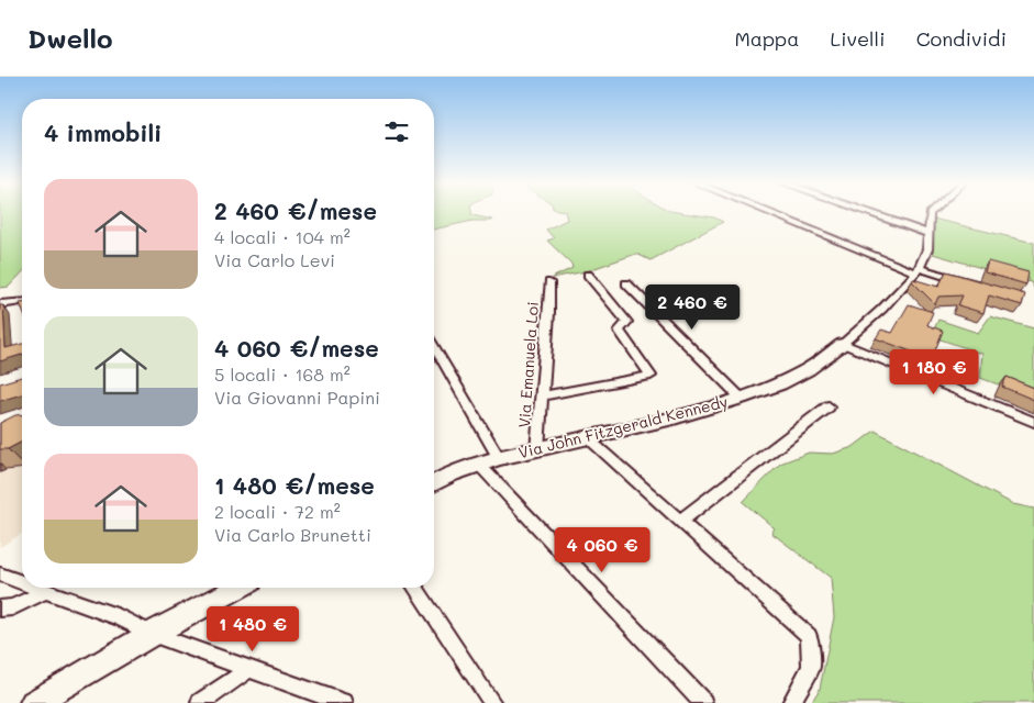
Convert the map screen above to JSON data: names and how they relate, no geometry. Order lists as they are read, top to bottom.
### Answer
{
  "streets": {
    "street": ["Via Emanuela Loi", "Via John Fitzgerald Kennedy"]
  },
  "crossings": [
    ["Via Emanuela Loi", "Via John Fitzgerald Kennedy"]
  ],
  "page": {
    "header": "Dwello",
    "nav": ["Mappa", "Livelli", "Condividi"],
    "heading": "4 immobili",
    "list": [
      {
        "name": "2 460 €/mese",
        "note": "4 locali · 104 m² · Via Carlo Levi"
      },
      {
        "name": "4 060 €/mese",
        "note": "5 locali · 168 m² · Via Giovanni Papini"
      },
      {
        "name": "1 480 €/mese",
        "note": "2 locali · 72 m² · Via Carlo Brunetti"
      }
    ],
    "price": [
      "2 460 €",
      "1 180 €",
      "4 060 €",
      "1 480 €"
    ]
  }
}
